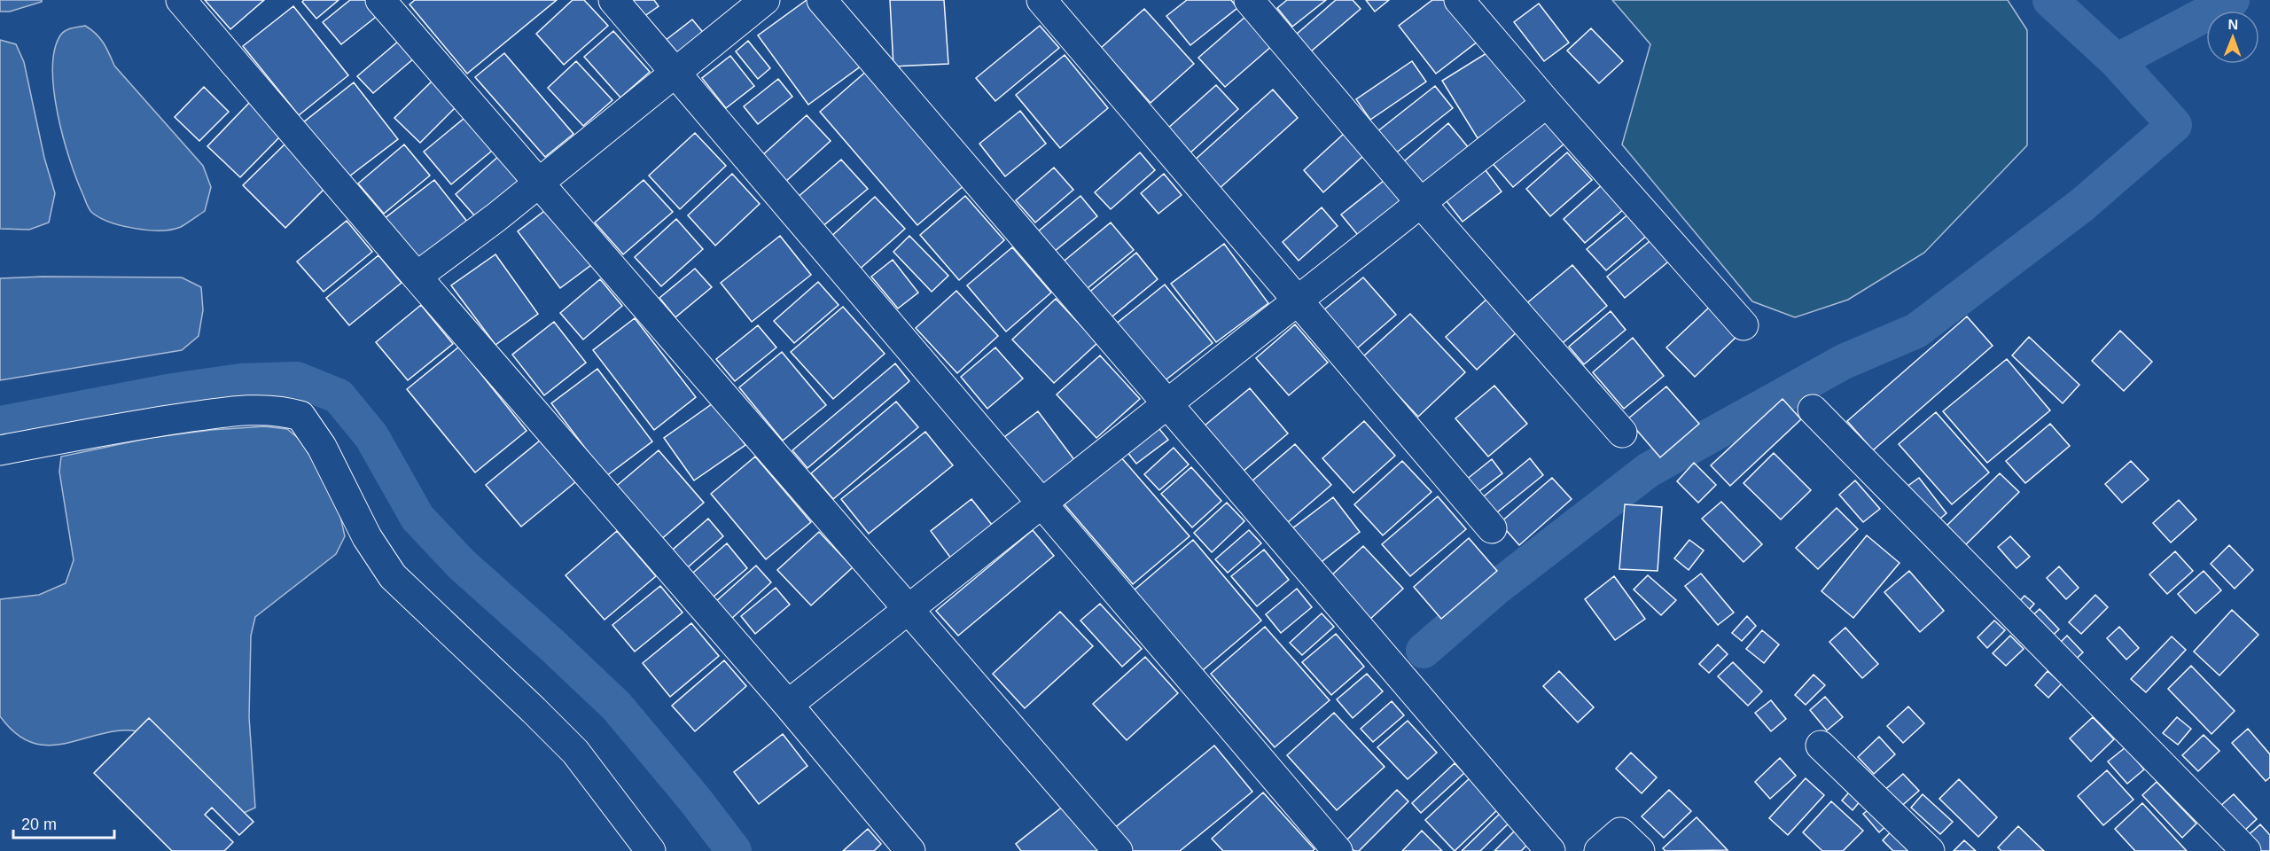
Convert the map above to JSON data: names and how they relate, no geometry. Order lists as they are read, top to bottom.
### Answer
{
  "scale_bar": "20 m",
  "north": "top"
}
